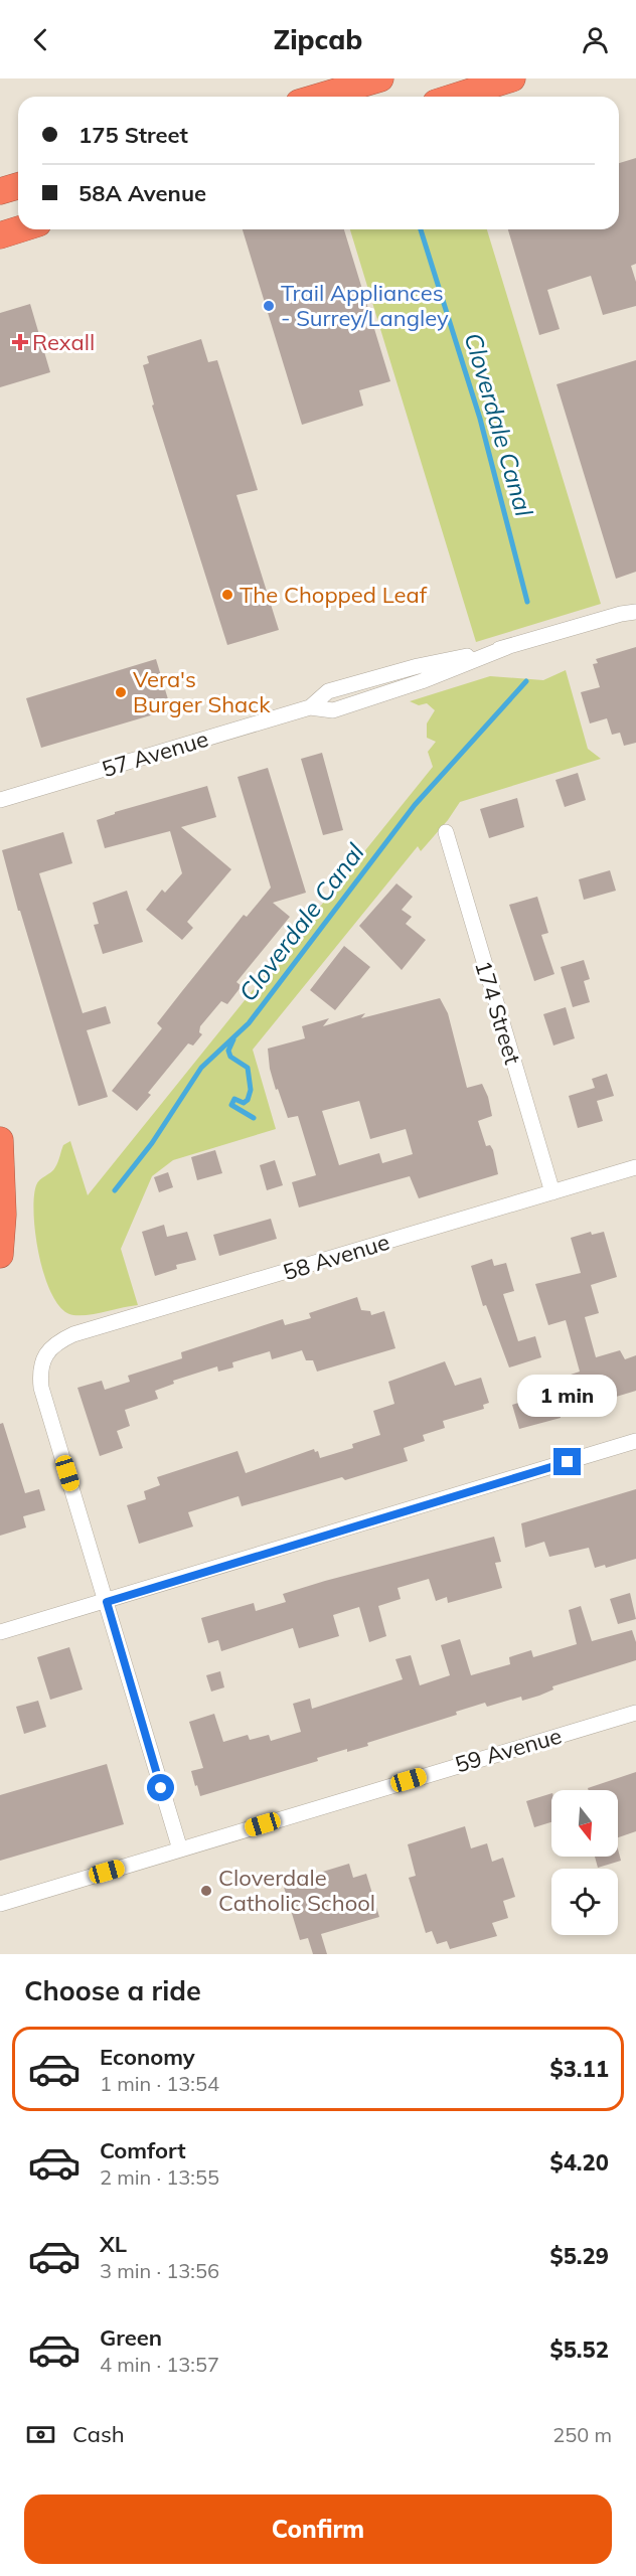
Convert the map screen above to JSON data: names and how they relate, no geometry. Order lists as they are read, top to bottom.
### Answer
{
  "streets": {
    "street": [
      "57 Avenue",
      "174 Street",
      "58 Avenue",
      "59 Avenue"
    ]
  },
  "crossings": [
    ["174 Street", "58 Avenue"]
  ],
  "water": ["Cloverdale Canal"],
  "places": {
    "other": [
      "Trail Appliances - Surrey/Langley",
      "The Chopped Leaf",
      "Vera's Burger Shack",
      "Cloverdale Catholic School"
    ],
    "health": ["Rexall"]
  },
  "north": "bottom",
  "page": {
    "header": "Zipcab",
    "banner": ["175 Street", "58A Avenue"],
    "bubble": "1 min",
    "heading": "Choose a ride",
    "list": [
      {
        "name": "Economy",
        "note": "1 min · 13:54",
        "value": "$3.11"
      },
      {
        "name": "Comfort",
        "note": "2 min · 13:55",
        "value": "$4.20"
      },
      {
        "name": "XL",
        "note": "3 min · 13:56",
        "value": "$5.29"
      },
      {
        "name": "Green",
        "note": "4 min · 13:57",
        "value": "$5.52"
      }
    ],
    "pay": ["Cash", "250 m"],
    "buttons": "Confirm"
  }
}
